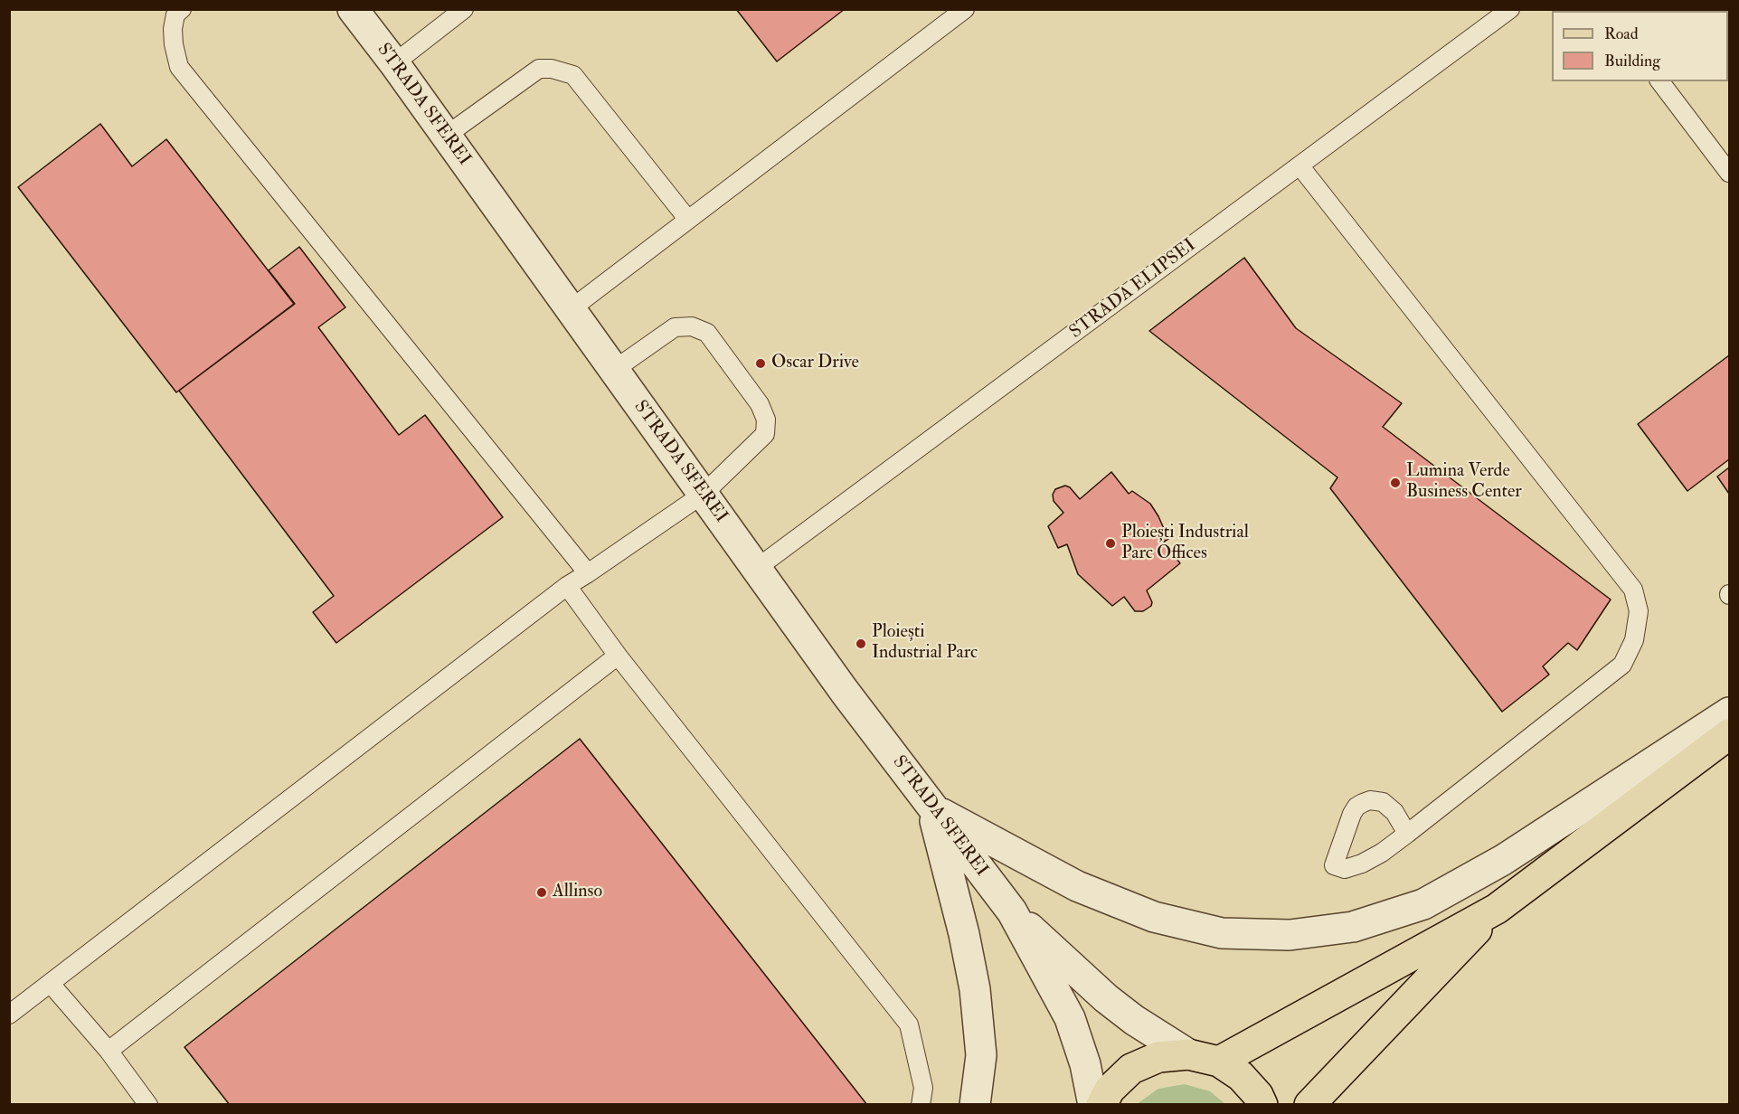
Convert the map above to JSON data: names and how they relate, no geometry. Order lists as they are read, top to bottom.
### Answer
{
  "streets": {
    "street": ["STRADA SFEREI"],
    "lane": ["STRADA ELIPSEI"]
  },
  "crossings": [
    ["STRADA SFEREI", "STRADA ELIPSEI"]
  ],
  "places": [
    "Oscar Drive",
    "Lumina Verde Business Center",
    "Ploiești Industrial Parc Offices",
    "Ploiești Industrial Parc",
    "Allinso"
  ],
  "legend": ["Road", "Building"]
}
